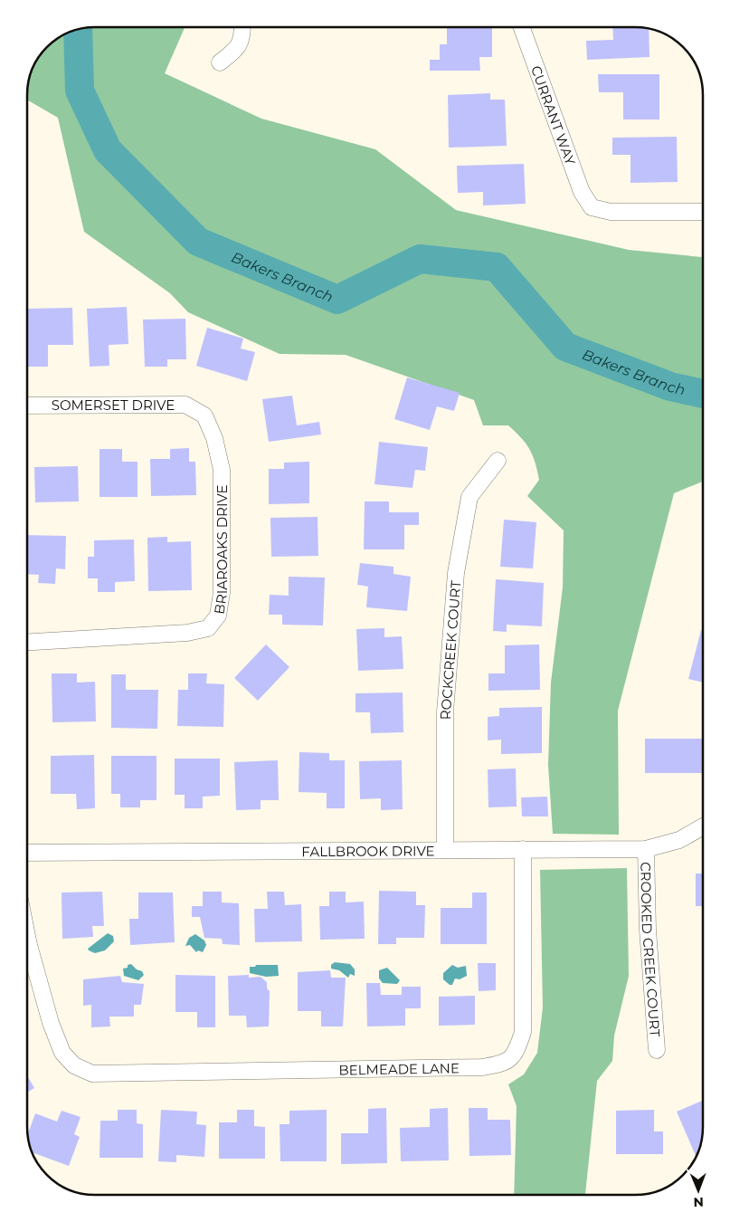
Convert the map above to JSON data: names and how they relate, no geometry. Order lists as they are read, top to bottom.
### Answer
{
  "streets": {
    "street": [
      "CURRANT WAY",
      "SOMERSET DRIVE",
      "BRIAROAKS DRIVE",
      "ROCKCREEK COURT",
      "FALLBROOK DRIVE",
      "CROOKED CREEK COURT",
      "BELMEADE LANE"
    ]
  },
  "crossings": [
    ["SOMERSET DRIVE", "BRIAROAKS DRIVE"],
    ["ROCKCREEK COURT", "FALLBROOK DRIVE"],
    ["FALLBROOK DRIVE", "CROOKED CREEK COURT"],
    ["FALLBROOK DRIVE", "BELMEADE LANE"]
  ],
  "water": ["Bakers Branch"],
  "north": "bottom"
}
